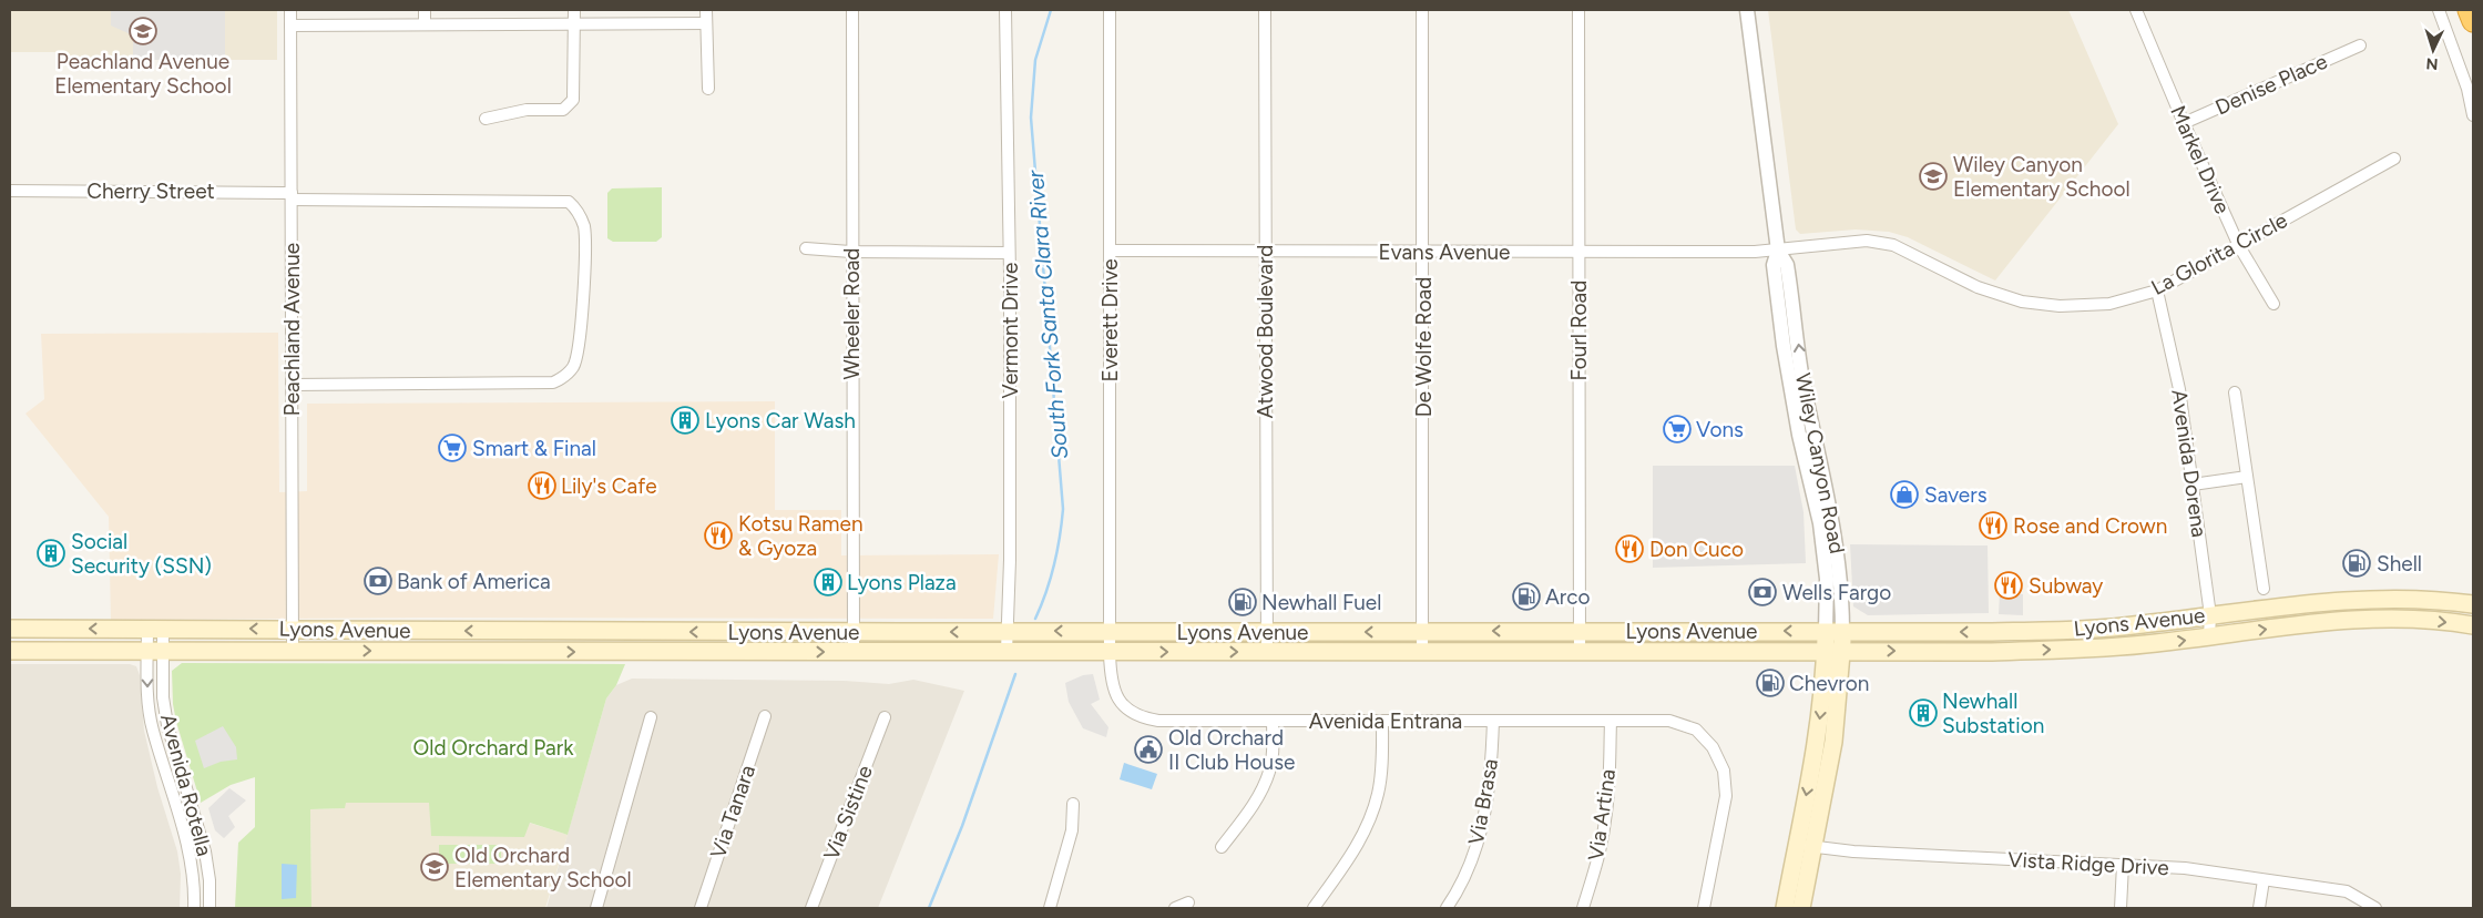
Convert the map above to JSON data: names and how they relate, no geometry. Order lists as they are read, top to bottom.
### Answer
{
  "streets": {
    "main road": ["Wiley Canyon Road", "Lyons Avenue"],
    "street": [
      "Denise Place",
      "Markel Drive",
      "Cherry Street",
      "Evans Avenue",
      "La Glorita Circle",
      "Wheeler Road",
      "Everett Drive",
      "Peachland Avenue",
      "Vermont Drive",
      "Fourl Road",
      "Atwood Boulevard",
      "De Wolfe Road",
      "Avenida Dorena",
      "Avenida Entrana",
      "Avenida Rotella",
      "Via Brasa",
      "Via Tanara",
      "Via Sistine",
      "Via Artina",
      "Vista Ridge Drive"
    ]
  },
  "crossings": [
    ["Denise Place", "Markel Drive"],
    ["Markel Drive", "La Glorita Circle"],
    ["Cherry Street", "Peachland Avenue"],
    ["Evans Avenue", "La Glorita Circle"],
    ["Evans Avenue", "Everett Drive"],
    ["Evans Avenue", "Fourl Road"],
    ["Evans Avenue", "Atwood Boulevard"],
    ["Evans Avenue", "De Wolfe Road"],
    ["Evans Avenue", "Wiley Canyon Road"],
    ["La Glorita Circle", "Wiley Canyon Road"],
    ["La Glorita Circle", "Avenida Dorena"],
    ["Wheeler Road", "Lyons Avenue"],
    ["Everett Drive", "Lyons Avenue"],
    ["Everett Drive", "Avenida Entrana"],
    ["Peachland Avenue", "Lyons Avenue"],
    ["Vermont Drive", "Lyons Avenue"],
    ["Fourl Road", "Lyons Avenue"],
    ["Atwood Boulevard", "Lyons Avenue"],
    ["De Wolfe Road", "Lyons Avenue"],
    ["Wiley Canyon Road", "Lyons Avenue"],
    ["Wiley Canyon Road", "Vista Ridge Drive"],
    ["Avenida Dorena", "Lyons Avenue"],
    ["Lyons Avenue", "Avenida Entrana"],
    ["Lyons Avenue", "Avenida Rotella"],
    ["Avenida Entrana", "Via Brasa"],
    ["Avenida Entrana", "Via Artina"]
  ],
  "water": ["South Fork Santa Clara River"],
  "parks": ["Old Orchard Park"],
  "places": {
    "school or university": ["Peachland Avenue Elementary School", "Wiley Canyon Elementary School", "Old Orchard Elementary School"],
    "building": [
      "Lyons Car Wash",
      "Social Security (SSN)",
      "Lyons Plaza",
      "Newhall Substation"
    ],
    "supermarket": ["Vons", "Smart & Final"],
    "restaurant": [
      "Lily's Cafe",
      "Rose and Crown",
      "Kotsu Ramen & Gyoza",
      "Don Cuco",
      "Subway"
    ],
    "shop": ["Savers"],
    "fuel station": [
      "Shell",
      "Arco",
      "Newhall Fuel",
      "Chevron"
    ],
    "bank": ["Bank of America", "Wells Fargo"],
    "public building": ["Old Orchard II Club House"]
  },
  "north": "bottom"
}
